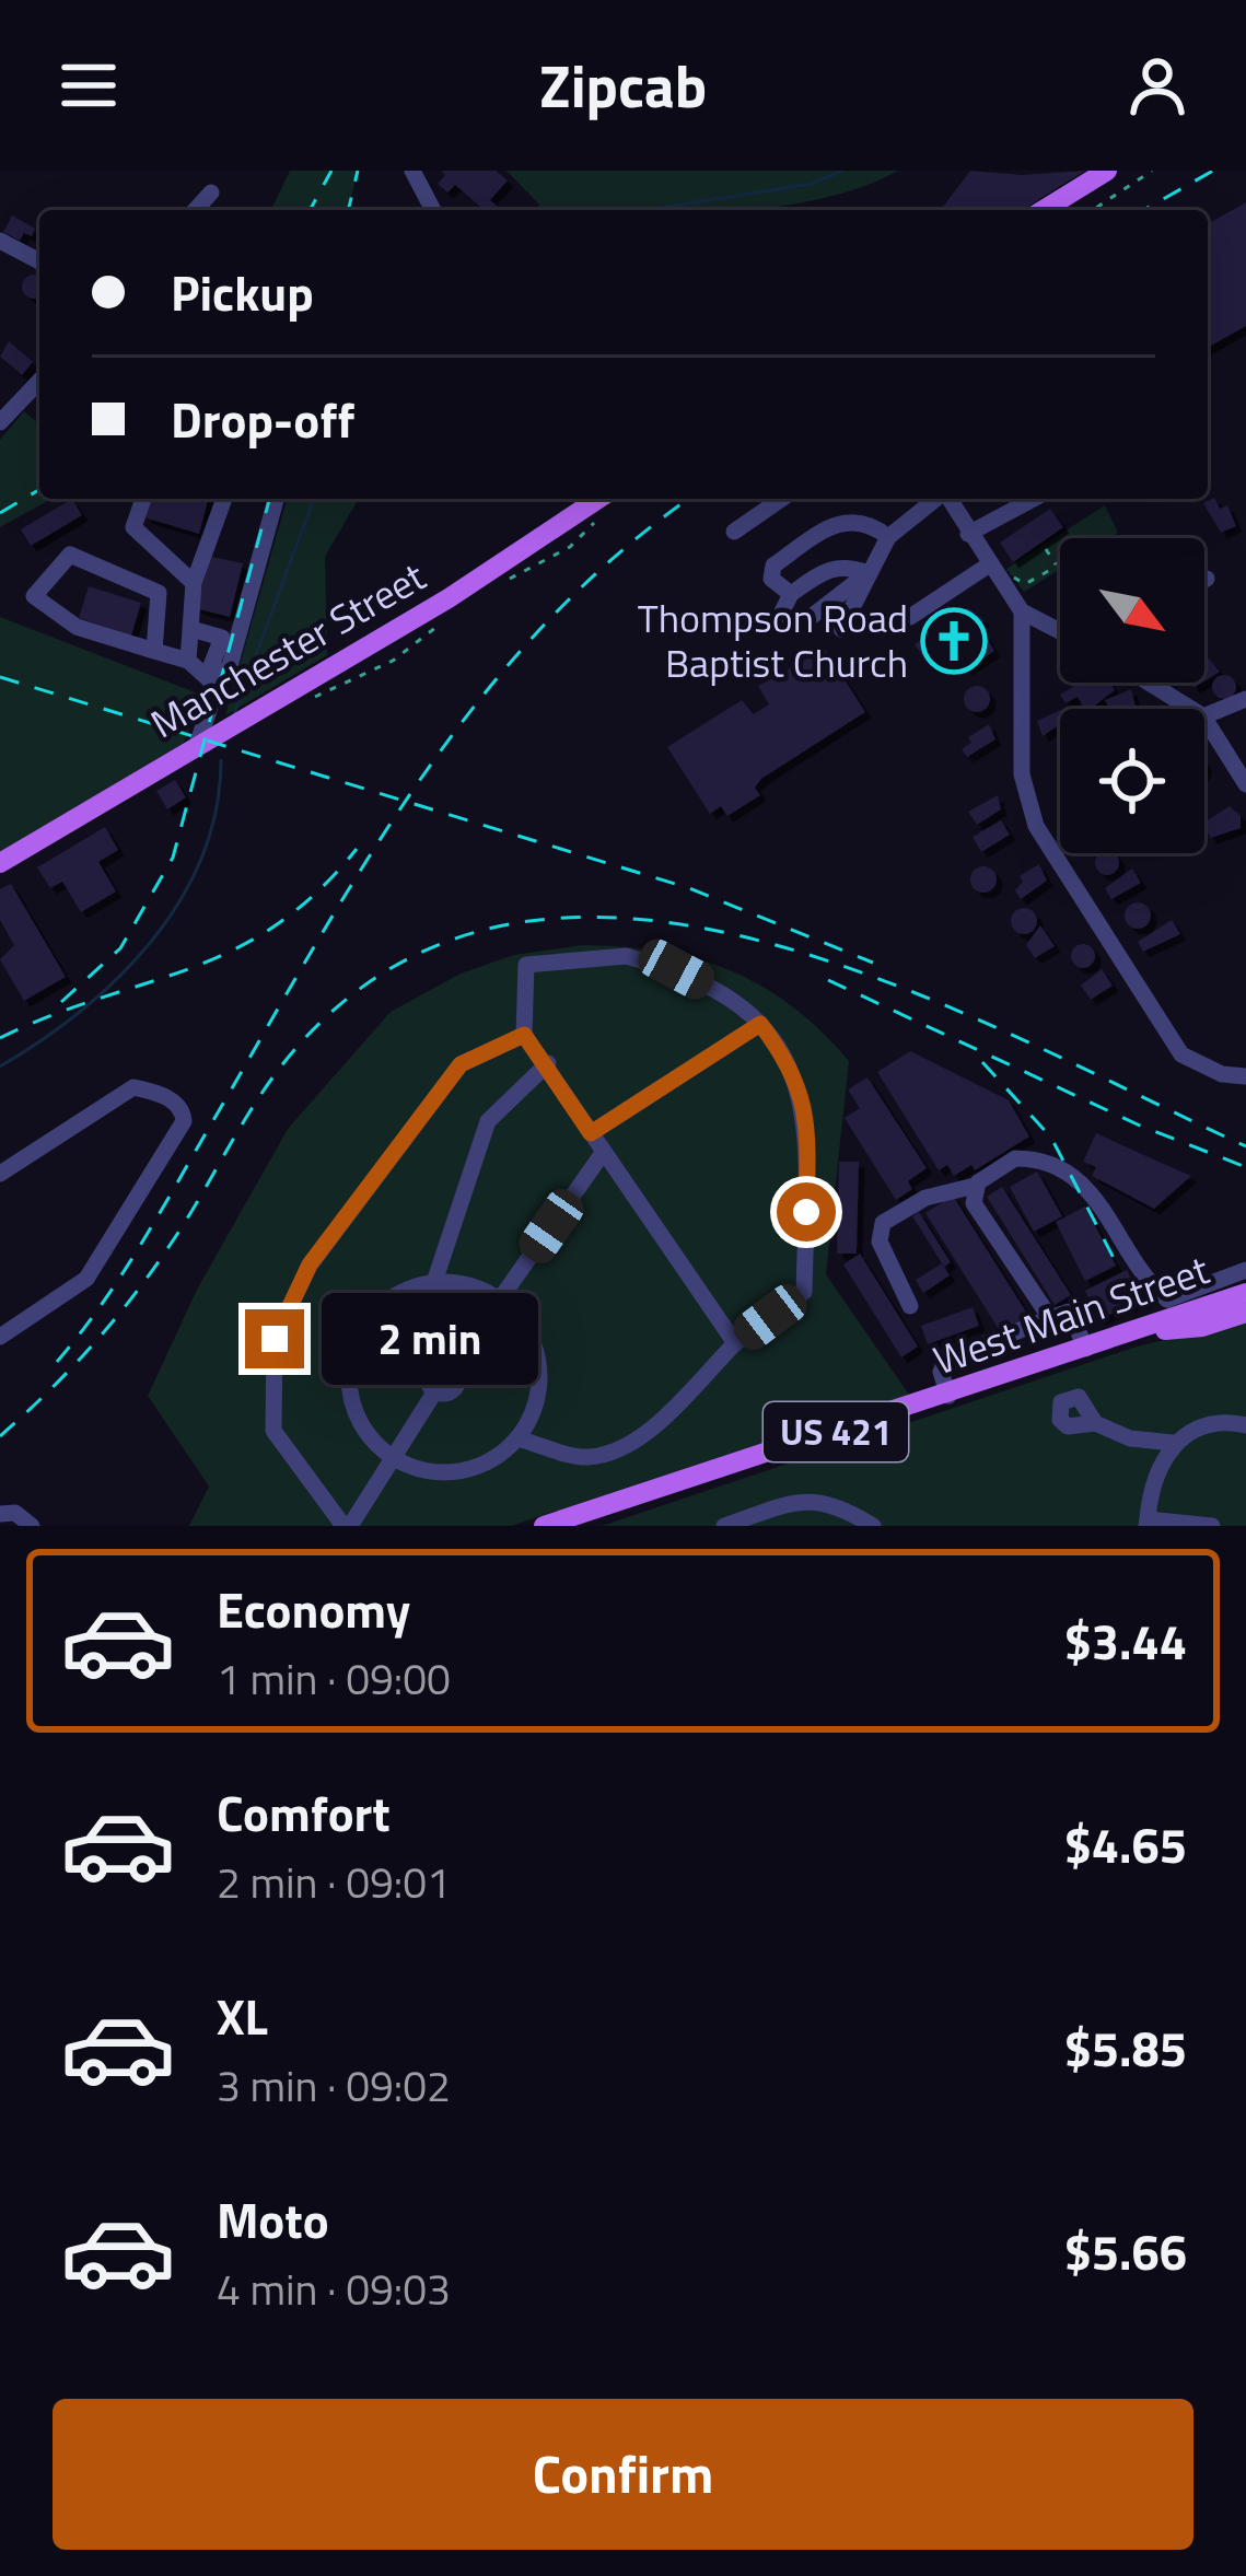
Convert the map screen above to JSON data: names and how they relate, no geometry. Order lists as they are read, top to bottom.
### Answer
{
  "streets": {
    "main road": ["Manchester Street", "West Main Street", "US 421"]
  },
  "places": {
    "church": ["Thompson Road Baptist Church"]
  },
  "north": "bottom right",
  "page": {
    "header": "Zipcab",
    "banner": ["Pickup", "Drop-off"],
    "bubble": "2 min",
    "list": [
      {
        "name": "Economy",
        "note": "1 min · 09:00",
        "value": "$3.44"
      },
      {
        "name": "Comfort",
        "note": "2 min · 09:01",
        "value": "$4.65"
      },
      {
        "name": "XL",
        "note": "3 min · 09:02",
        "value": "$5.85"
      },
      {
        "name": "Moto",
        "note": "4 min · 09:03",
        "value": "$5.66"
      }
    ],
    "buttons": "Confirm"
  }
}
